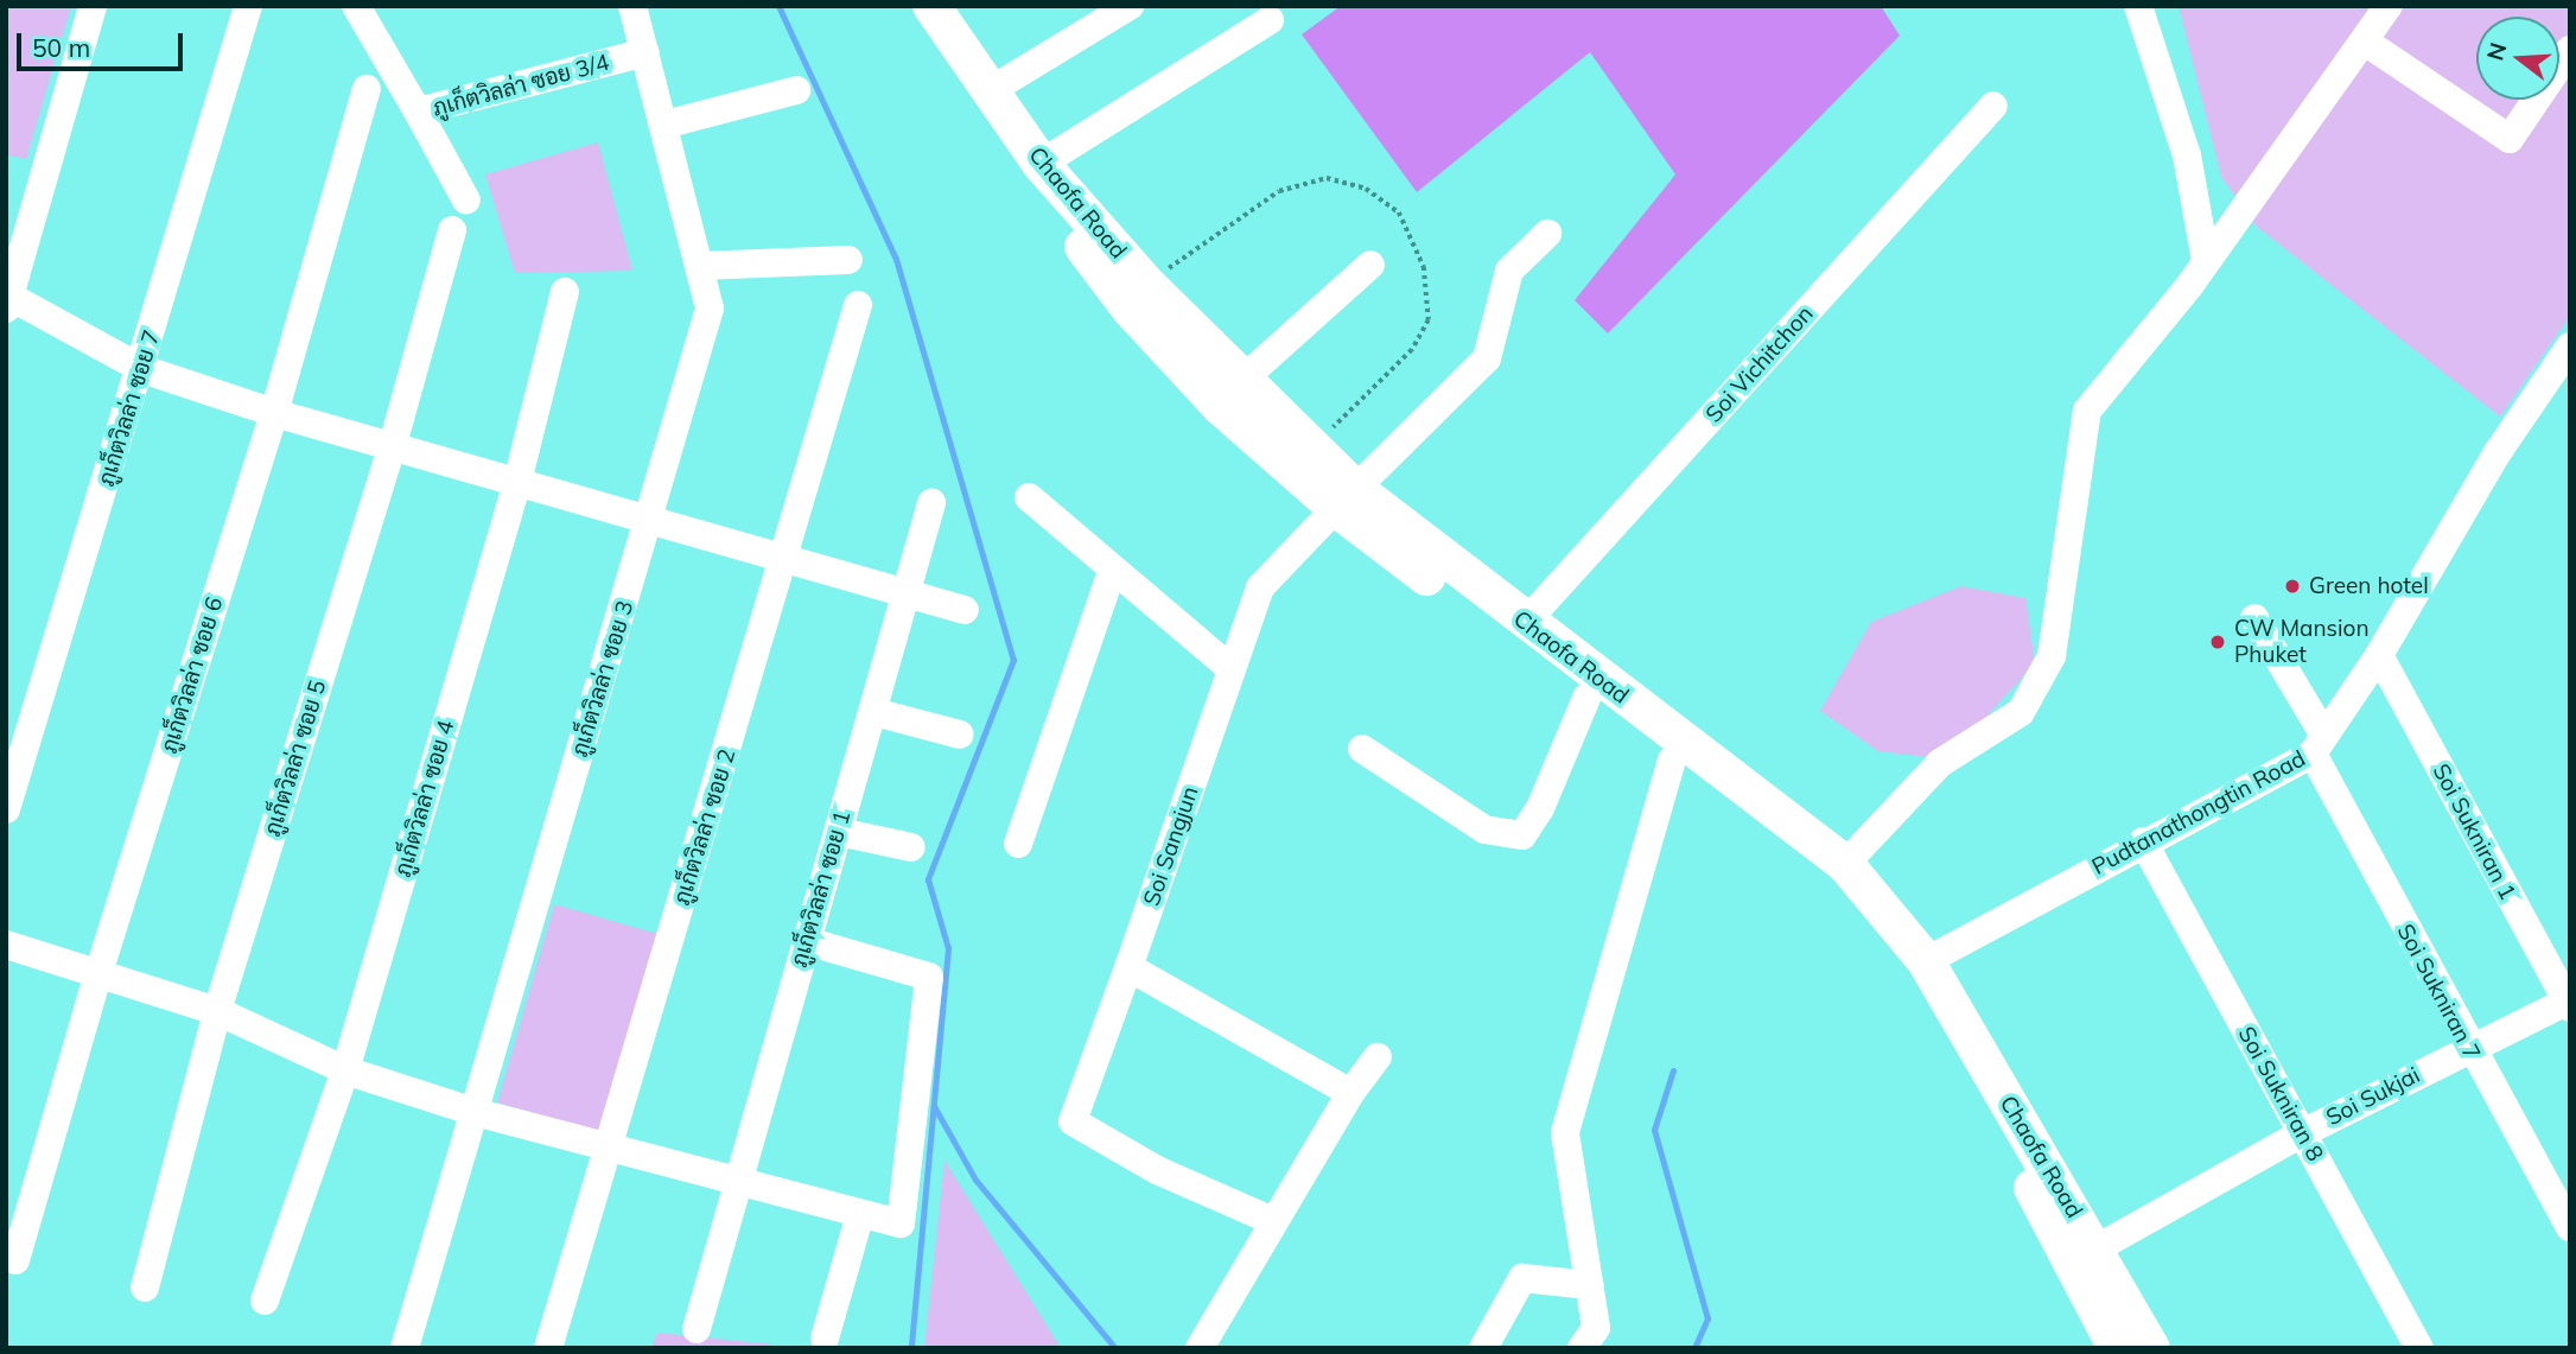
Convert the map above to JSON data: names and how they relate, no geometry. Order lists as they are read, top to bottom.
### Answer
{
  "streets": {
    "main road": ["Chaofa Road"],
    "street": [
      "ภูเก็ตวิลล่า ซอย 3/4",
      "Soi Vichitchon",
      "ภูเก็ตวิลล่า ซอย 7",
      "ภูเก็ตวิลล่า ซอย 6",
      "ภูเก็ตวิลล่า ซอย 3",
      "ภูเก็ตวิลล่า ซอย 5",
      "ภูเก็ตวิลล่า ซอย 4",
      "Pudtanathongtin Road",
      "ภูเก็ตวิลล่า ซอย 2",
      "Soi Sukniran 1",
      "Soi Sangjun",
      "ภูเก็ตวิลล่า ซอย 1",
      "Soi Sukniran 7",
      "Soi Sukniran 8",
      "Soi Sukjai"
    ]
  },
  "crossings": [
    ["ภูเก็ตวิลล่า ซอย 3/4", "ภูเก็ตวิลล่า ซอย 3"],
    ["Chaofa Road", "Soi Vichitchon"],
    ["Chaofa Road", "Pudtanathongtin Road"],
    ["Chaofa Road", "Soi Sangjun"],
    ["Chaofa Road", "Soi Sukjai"],
    ["Pudtanathongtin Road", "Soi Sukniran 1"],
    ["Pudtanathongtin Road", "Soi Sukniran 7"],
    ["Pudtanathongtin Road", "Soi Sukniran 8"],
    ["Soi Sukniran 1", "Soi Sukjai"],
    ["Soi Sukniran 7", "Soi Sukjai"],
    ["Soi Sukniran 8", "Soi Sukjai"]
  ],
  "places": ["Green hotel", "CW Mansion Phuket"],
  "scale_bar": "50 m",
  "north": "left"
}
